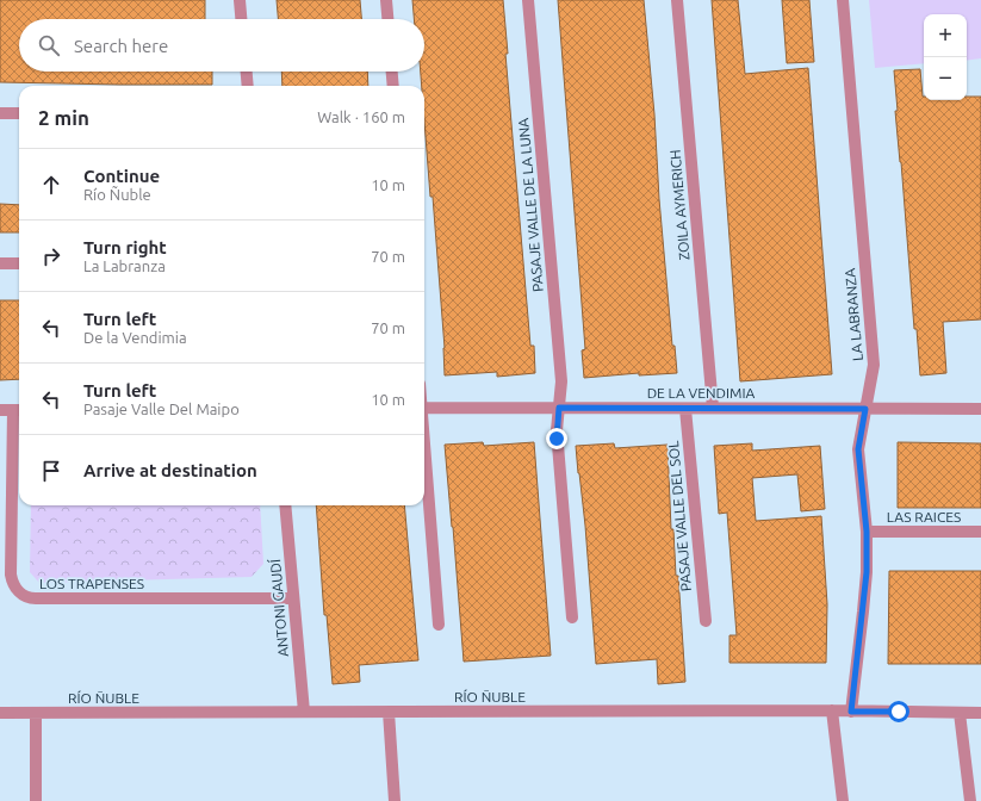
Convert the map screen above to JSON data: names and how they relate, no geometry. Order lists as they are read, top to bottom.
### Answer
{
  "streets": {
    "street": [
      "PASAJE VALLE DE LA LUNA",
      "ZOILA AYMERICH",
      "LA LABRANZA",
      "DE LA VENDIMIA",
      "PASAJE VALLE DEL SOL",
      "LAS RAICES",
      "LOS TRAPENSES",
      "ANTONI GAUDÍ",
      "RÍO ÑUBLE"
    ]
  },
  "crossings": [
    ["PASAJE VALLE DE LA LUNA", "DE LA VENDIMIA"],
    ["ZOILA AYMERICH", "DE LA VENDIMIA"],
    ["LA LABRANZA", "DE LA VENDIMIA"],
    ["LA LABRANZA", "LAS RAICES"],
    ["LA LABRANZA", "RÍO ÑUBLE"],
    ["DE LA VENDIMIA", "PASAJE VALLE DEL SOL"],
    ["LOS TRAPENSES", "ANTONI GAUDÍ"],
    ["ANTONI GAUDÍ", "RÍO ÑUBLE"]
  ],
  "page": {
    "map_buttons": ["+", "−"],
    "search": "Search here",
    "heading": ["2 min", "Walk · 160 m"],
    "list": [
      ["Continue", "Río Ñuble", "10 m"],
      ["Turn right", "La Labranza", "70 m"],
      ["Turn left", "De la Vendimia", "70 m"],
      ["Turn left", "Pasaje Valle Del Maipo", "10 m"],
      "Arrive at destination"
    ]
  }
}
